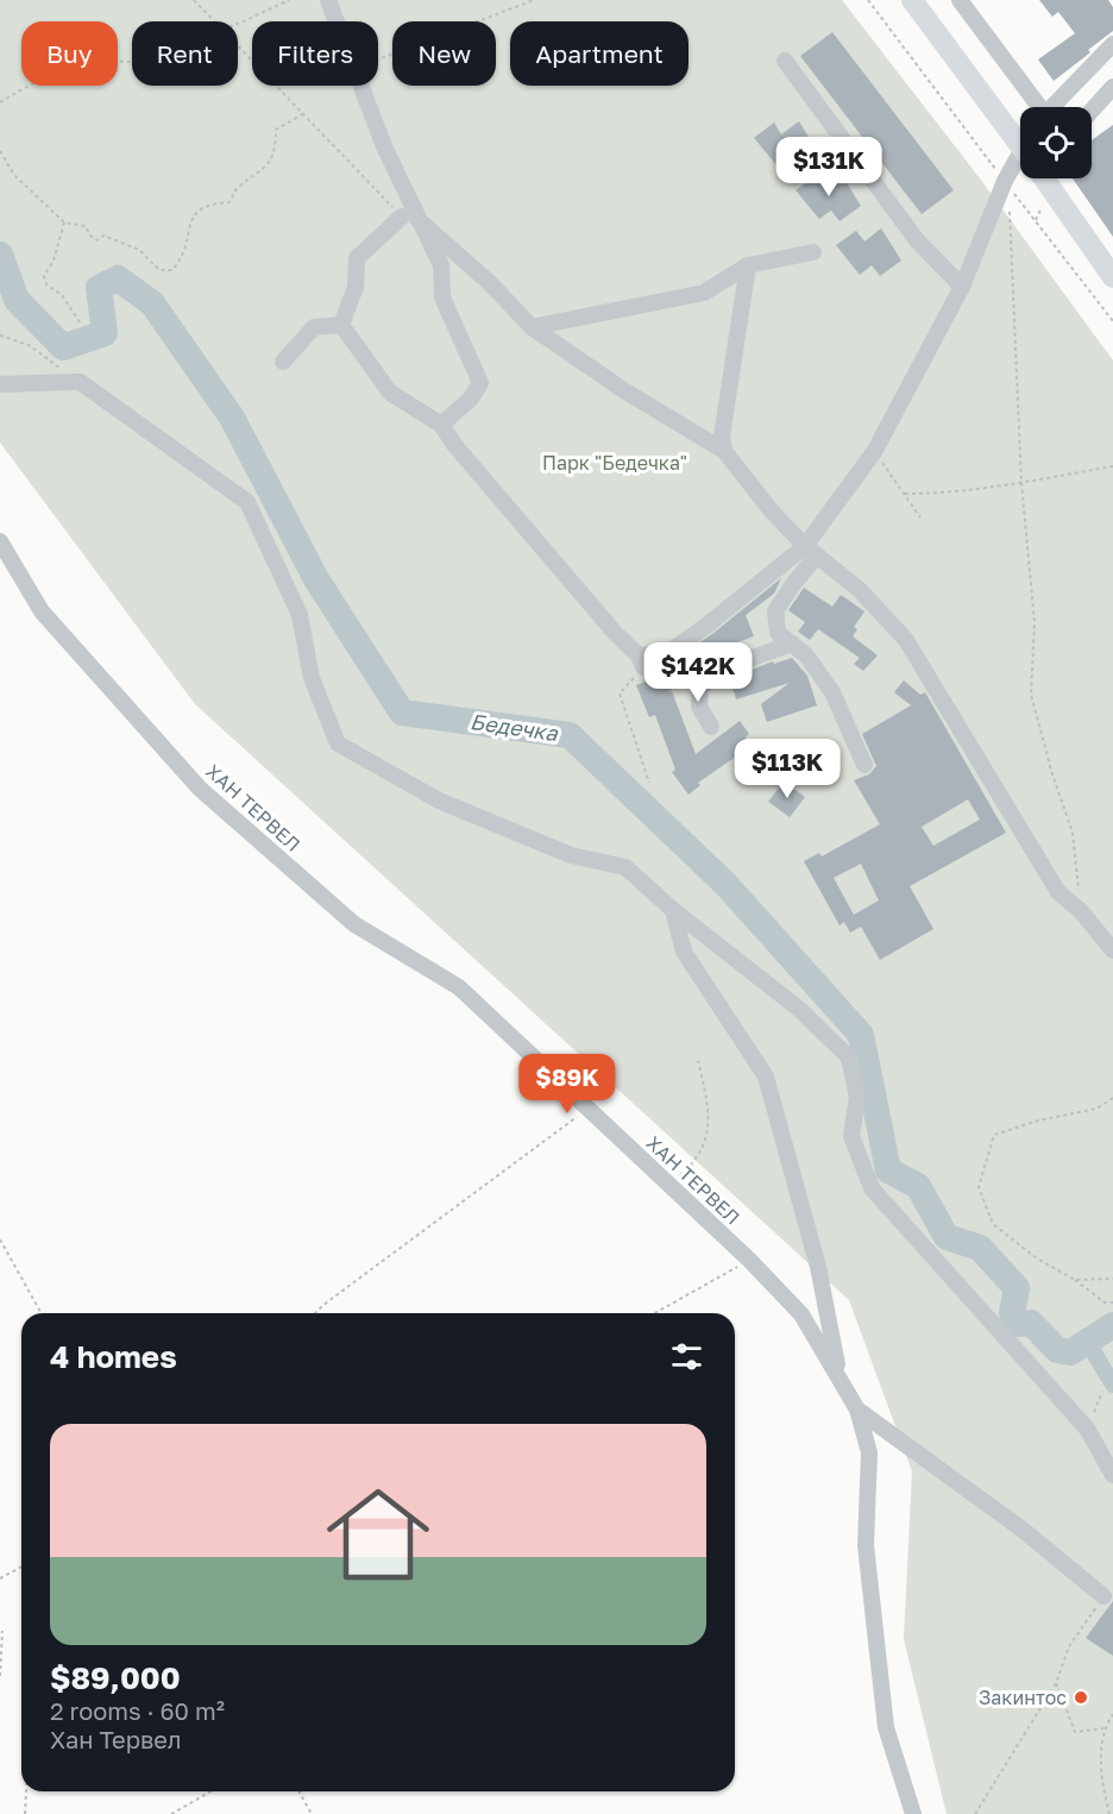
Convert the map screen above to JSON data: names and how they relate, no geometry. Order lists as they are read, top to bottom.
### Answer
{
  "streets": {
    "street": ["ХАН ТЕРВЕЛ"]
  },
  "water": ["Бедечка"],
  "parks": ["Парк \"Бедечка\""],
  "places": ["Закинтос"],
  "page": {
    "chip": [
      "Buy",
      "Rent",
      "Filters",
      "New",
      "Apartment"
    ],
    "price": [
      "$131K",
      "$142K",
      "$113K",
      "$89K"
    ],
    "heading": "4 homes",
    "list": [
      {
        "name": "$89,000",
        "note": "2 rooms · 60 m² · Хан Тервел"
      }
    ]
  }
}
